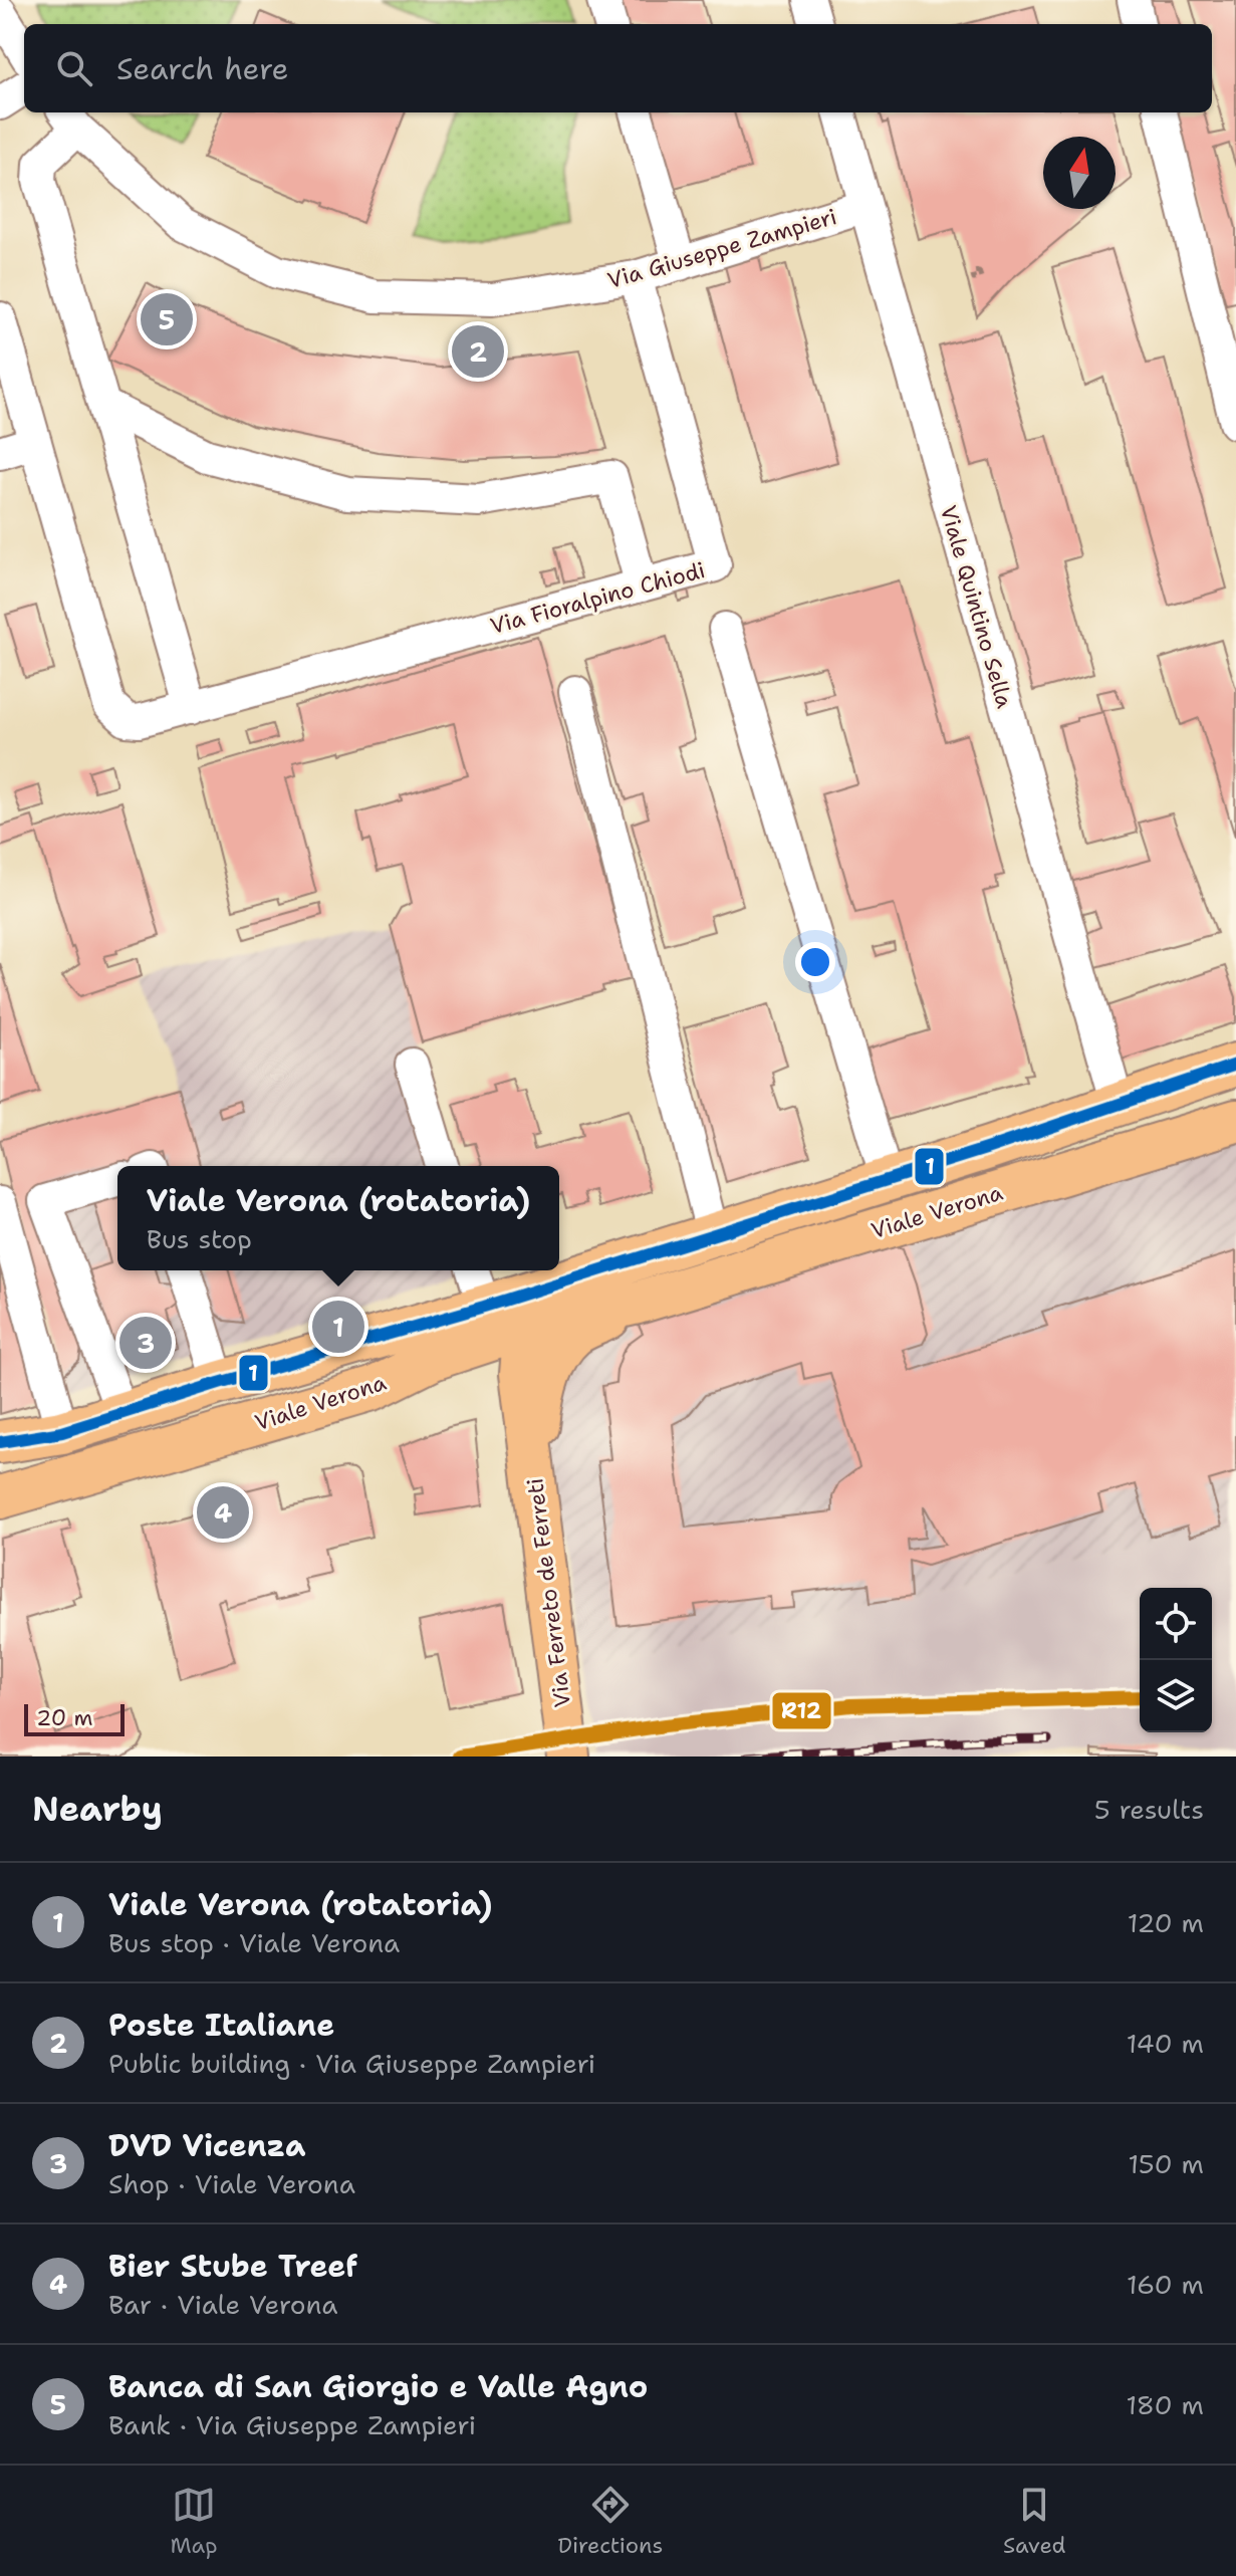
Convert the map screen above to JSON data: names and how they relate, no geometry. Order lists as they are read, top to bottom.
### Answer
{
  "streets": {
    "main road": ["Viale Verona", "Via Ferreto de Ferreti"],
    "street": ["Via Giuseppe Zampieri", "Via Fioralpino Chiodi", "Viale Quintino Sella"]
  },
  "crossings": [
    ["Via Giuseppe Zampieri", "Via Fioralpino Chiodi"],
    ["Via Giuseppe Zampieri", "Viale Quintino Sella"],
    ["Viale Quintino Sella", "Viale Verona"],
    ["Viale Verona", "Via Ferreto de Ferreti"]
  ],
  "lines": ["transit line 1", "transit line R12"],
  "scale_bar": "20 m",
  "north": "top",
  "page": {
    "search": "Search here",
    "pins": [
      "5",
      "2",
      "1",
      "3",
      "4"
    ],
    "popup": ["Viale Verona (rotatoria)", "Bus stop"],
    "scale": "20 m",
    "heading": ["Nearby", "5 results"],
    "list": [
      {
        "mark": "1",
        "name": "Viale Verona (rotatoria)",
        "note": "Bus stop · Viale Verona",
        "value": "120 m"
      },
      {
        "mark": "2",
        "name": "Poste Italiane",
        "note": "Public building · Via Giuseppe Zampieri",
        "value": "140 m"
      },
      {
        "mark": "3",
        "name": "DVD Vicenza",
        "note": "Shop · Viale Verona",
        "value": "150 m"
      },
      {
        "mark": "4",
        "name": "Bier Stube Treef",
        "note": "Bar · Viale Verona",
        "value": "160 m"
      },
      {
        "mark": "5",
        "name": "Banca di San Giorgio e Valle Agno",
        "note": "Bank · Via Giuseppe Zampieri",
        "value": "180 m"
      }
    ],
    "nav": ["Map", "Directions", "Saved"]
  }
}
